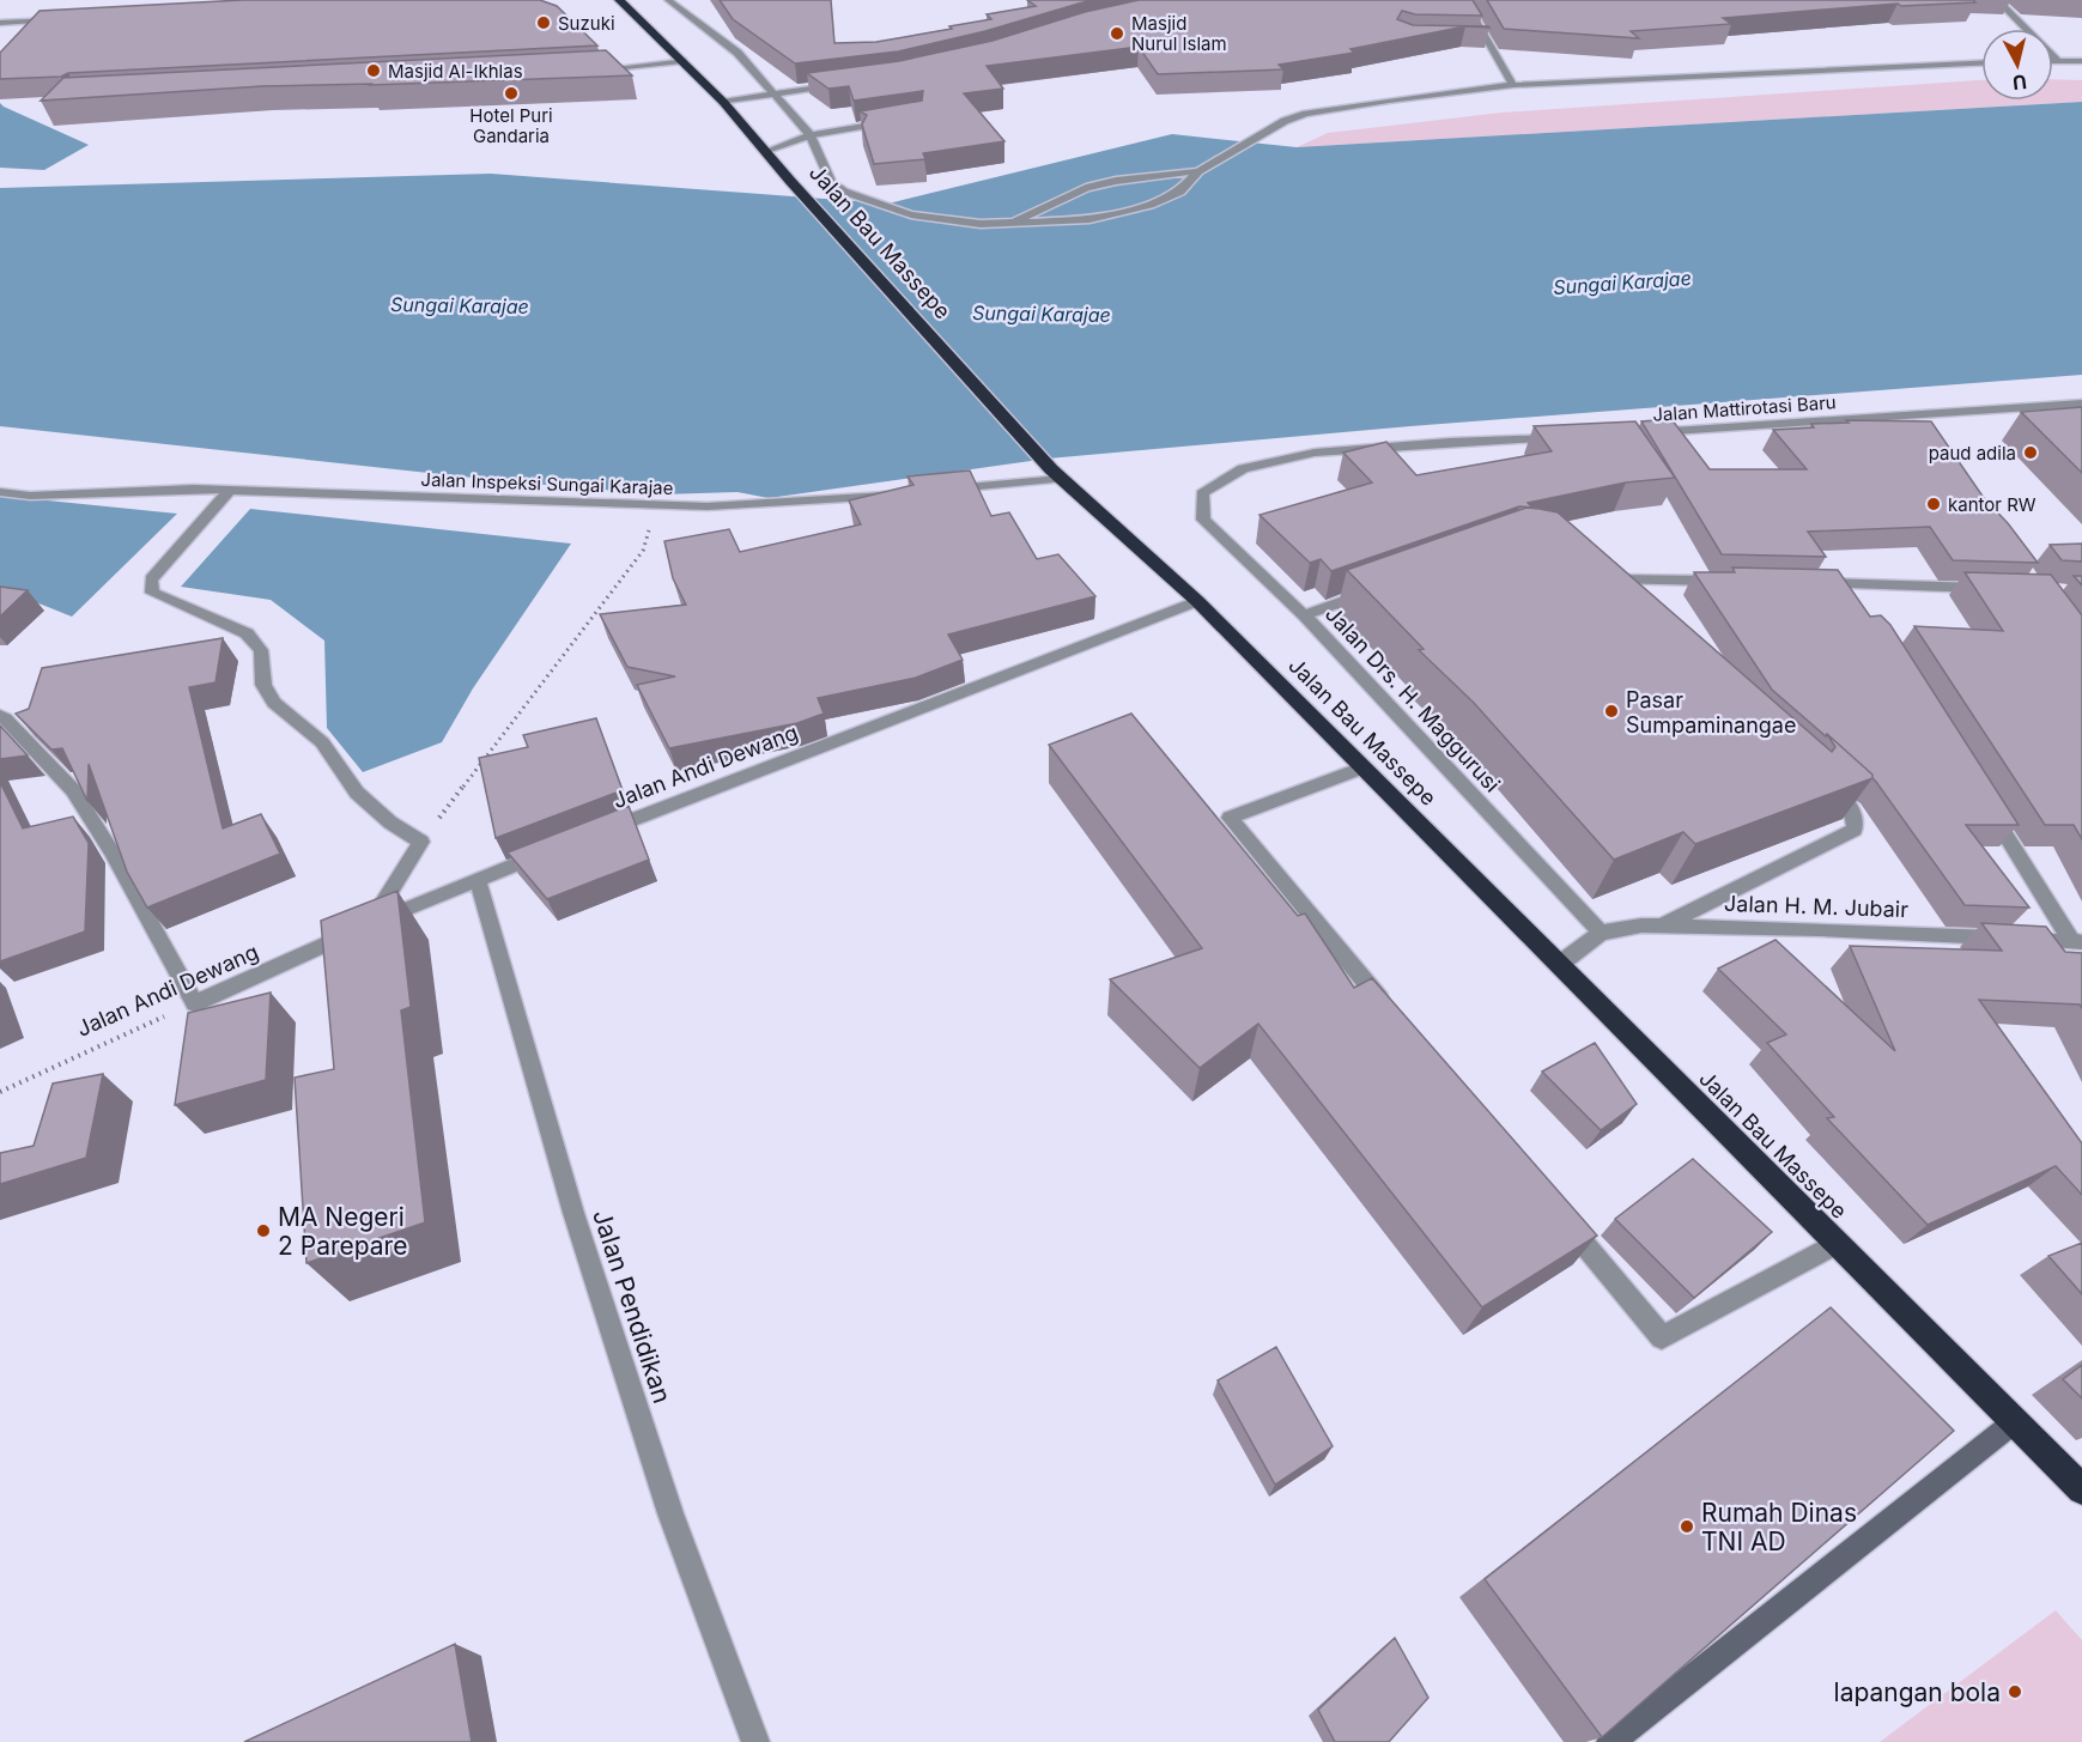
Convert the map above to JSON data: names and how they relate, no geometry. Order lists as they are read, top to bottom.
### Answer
{
  "streets": {
    "highway": ["Jalan Bau Massepe"],
    "street": [
      "Jalan Mattirotasi Baru",
      "Jalan Inspeksi Sungai Karajae",
      "Jalan Drs. H. Maggurusi",
      "Jalan Andi Dewang",
      "Jalan H. M. Jubair",
      "Jalan Pendidikan"
    ]
  },
  "crossings": [
    ["Jalan Bau Massepe", "Jalan Andi Dewang"],
    ["Jalan Bau Massepe", "Jalan H. M. Jubair"],
    ["Jalan Drs. H. Maggurusi", "Jalan H. M. Jubair"],
    ["Jalan Andi Dewang", "Jalan Pendidikan"]
  ],
  "water": ["Sungai Karajae"],
  "places": [
    "Suzuki",
    "Masjid Nurul Islam",
    "Masjid Al-Ikhlas",
    "Hotel Puri Gandaria",
    "paud adila",
    "kantor RW",
    "Pasar Sumpaminangae",
    "MA Negeri 2 Parepare",
    "Rumah Dinas TNI AD",
    "lapangan bola"
  ],
  "north": "bottom"
}
